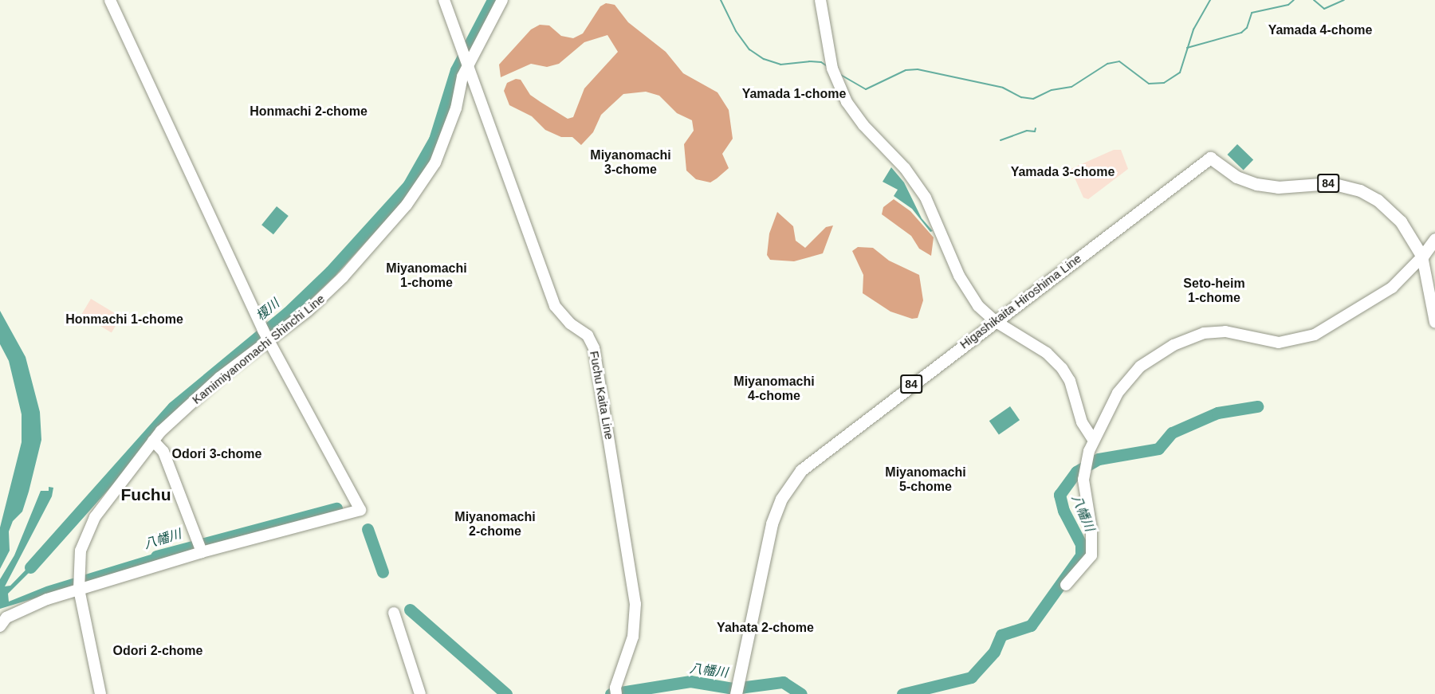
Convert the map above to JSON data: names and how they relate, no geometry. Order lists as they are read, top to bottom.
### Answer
{
  "streets": {
    "main road": ["84", "Higashikaita Hiroshima Line"],
    "street": ["Kamimiyanomachi Shinchi Line", "Fuchu Kaita Line"]
  },
  "crossings": [
    ["Kamimiyanomachi Shinchi Line", "Fuchu Kaita Line"]
  ],
  "districts": [
    "Yamada 4-chome",
    "Yamada 1-chome",
    "Honmachi 2-chome",
    "Miyanomachi 3-chome",
    "Yamada 3-chome",
    "Miyanomachi 1-chome",
    "Seto-heim 1-chome",
    "Honmachi 1-chome",
    "Miyanomachi 4-chome",
    "Odori 3-chome",
    "Miyanomachi 5-chome",
    "Fuchu",
    "Miyanomachi 2-chome",
    "Yahata 2-chome",
    "Odori 2-chome"
  ],
  "water": ["榎川", "八幡川"]
}
